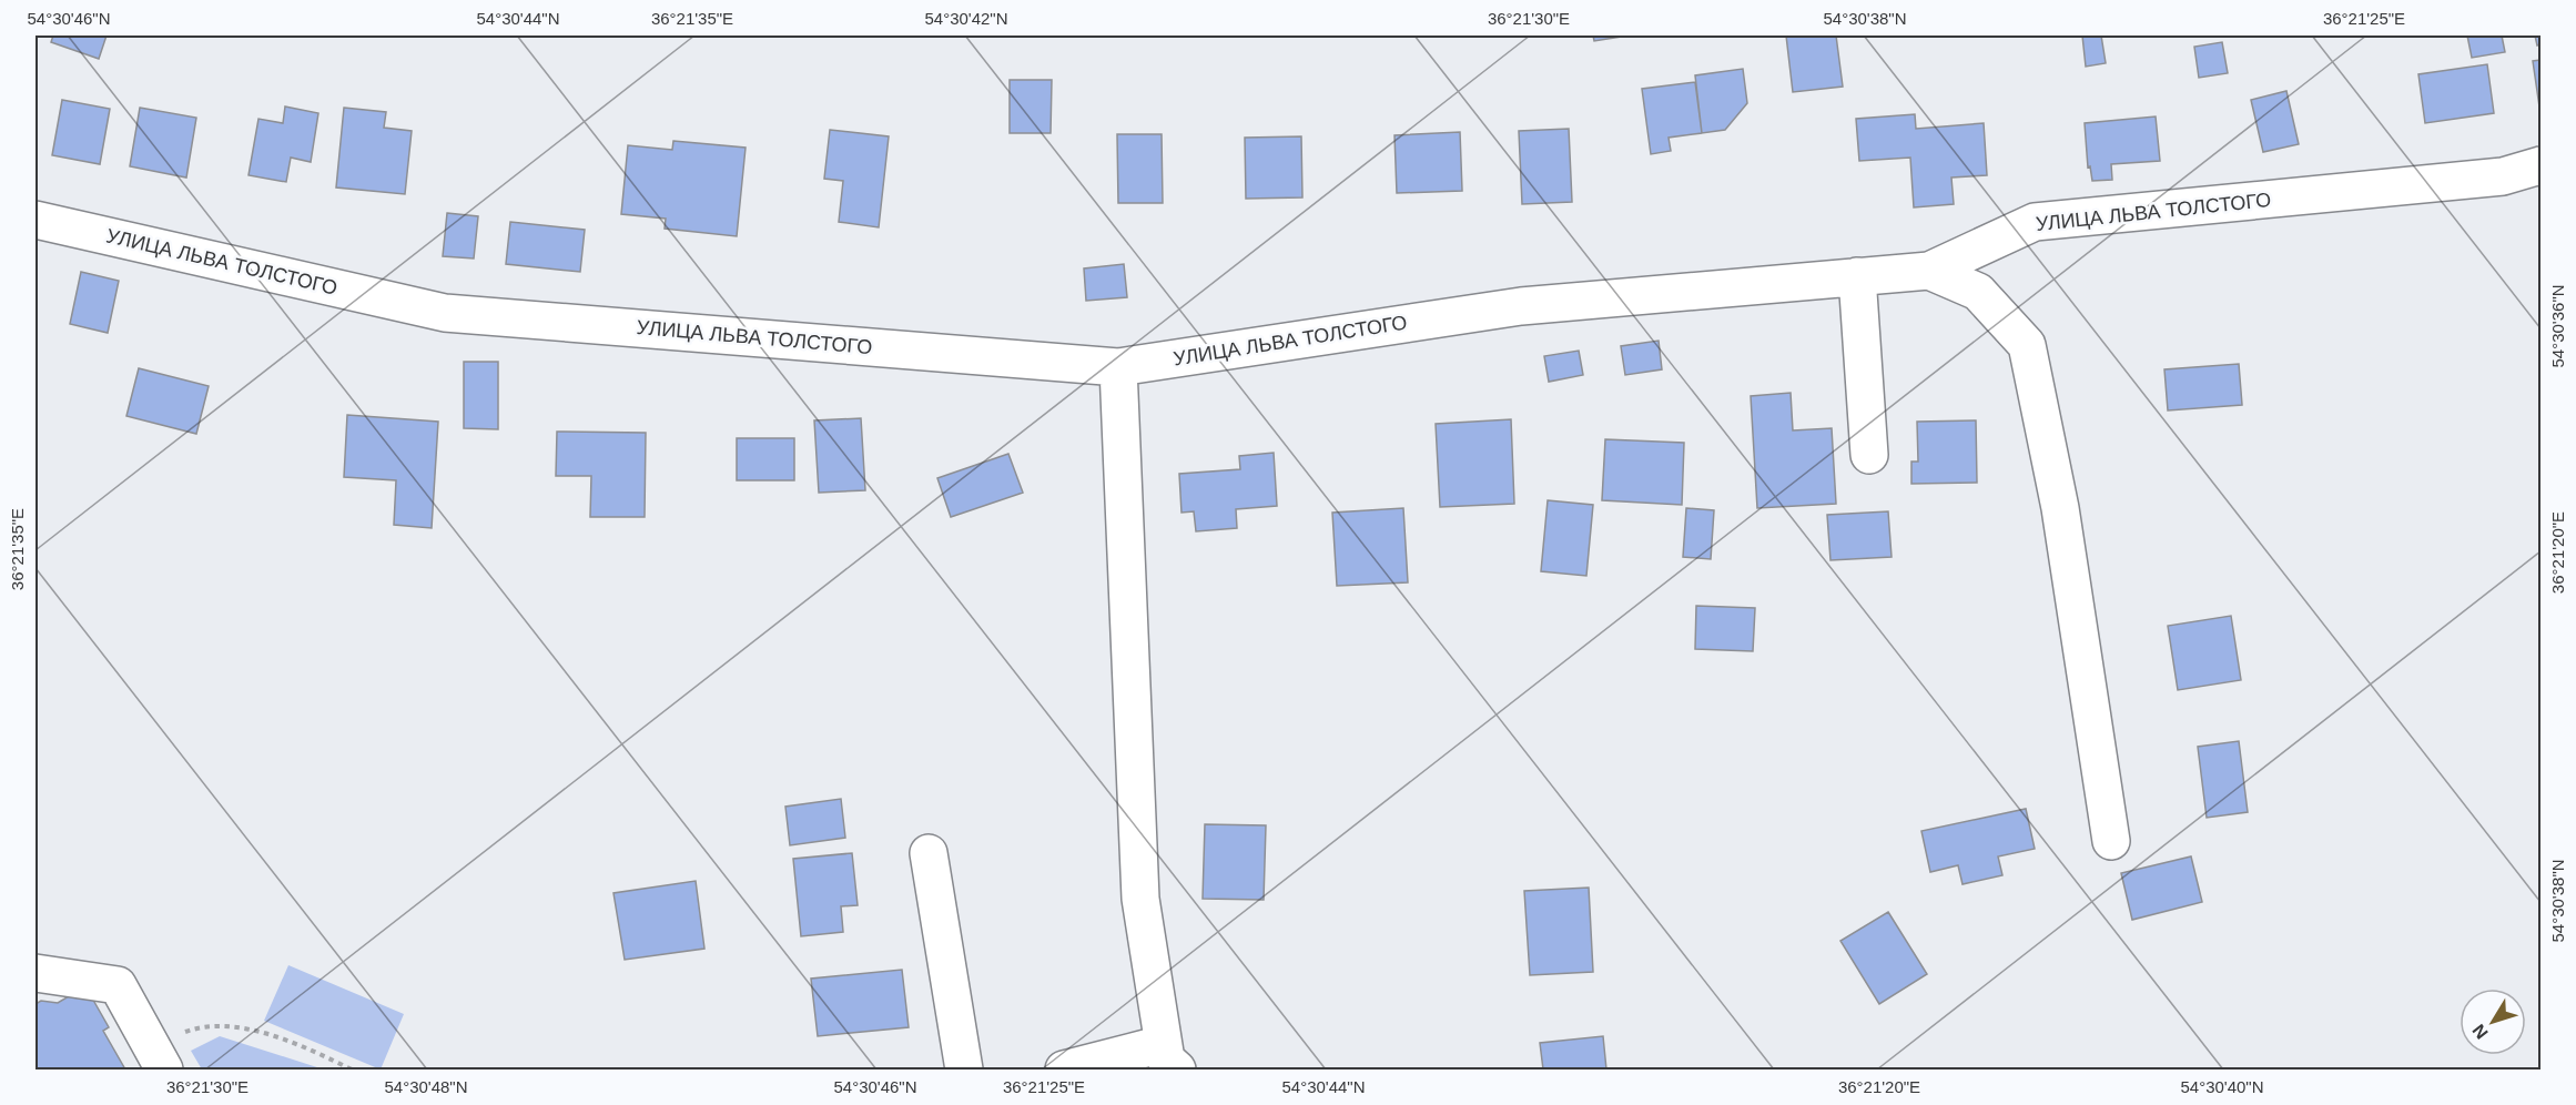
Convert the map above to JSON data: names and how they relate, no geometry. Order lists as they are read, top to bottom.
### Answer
{
  "streets": {
    "street": ["УЛИЦА ЛЬВА ТОЛСТОГО"]
  },
  "north": "bottom left",
  "coordinates": [
    "54°30'46\"N",
    "54°30'44\"N",
    "36°21'35\"E",
    "54°30'42\"N",
    "36°21'30\"E",
    "54°30'38\"N",
    "36°21'25\"E",
    "54°30'36\"N",
    "36°21'20\"E",
    "54°30'48\"N",
    "54°30'40\"N"
  ]
}
